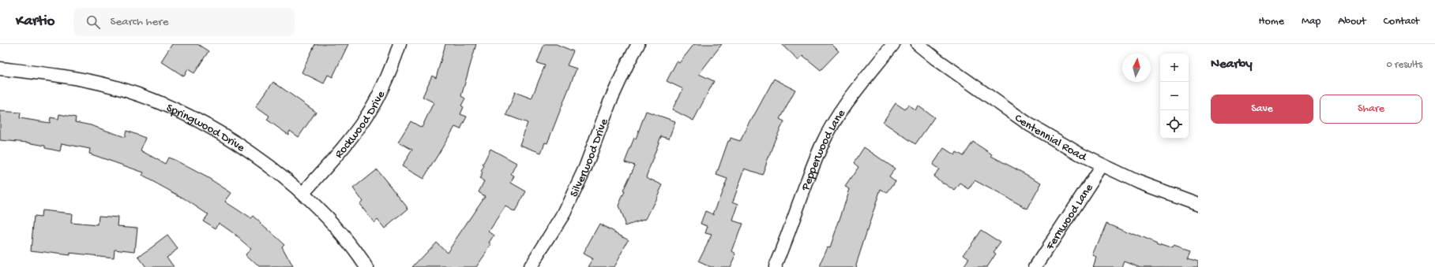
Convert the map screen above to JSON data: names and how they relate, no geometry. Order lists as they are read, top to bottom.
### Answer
{
  "streets": {
    "street": [
      "Rockwood Drive",
      "Springwood Drive",
      "Centennial Road",
      "Pepperwood Lane",
      "Silverwood Drive",
      "Fernwood Lane"
    ]
  },
  "crossings": [
    ["Rockwood Drive", "Springwood Drive"],
    ["Centennial Road", "Fernwood Lane"]
  ],
  "north": "top",
  "page": {
    "header": "Kartio",
    "search": "Search here",
    "nav": [
      "Home",
      "Map",
      "About",
      "Contact"
    ],
    "heading": ["Nearby", "0 results"],
    "map_buttons": ["+", "−"],
    "buttons": ["Save", "Share"]
  }
}
